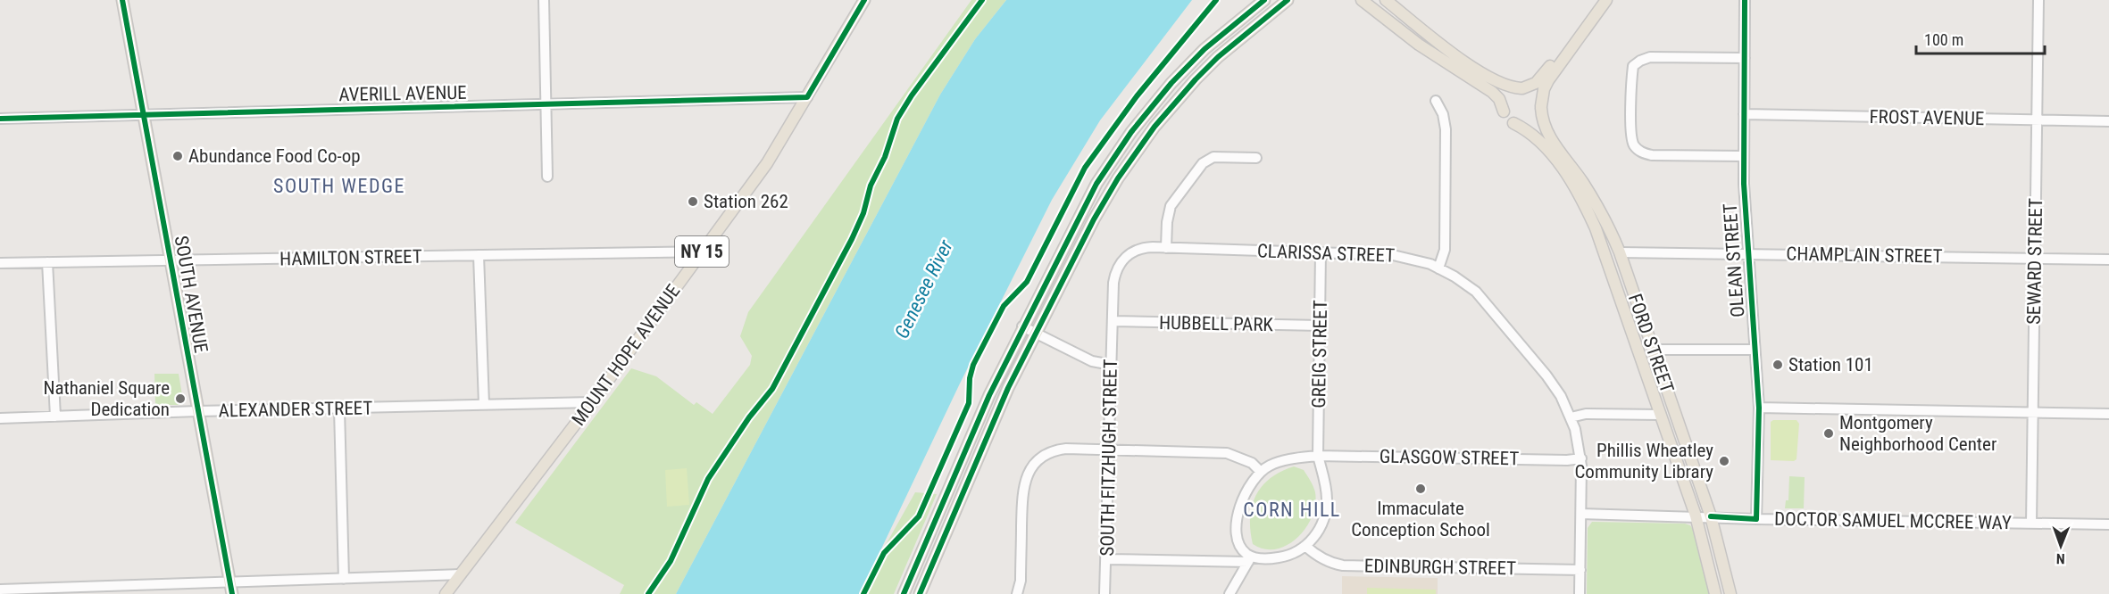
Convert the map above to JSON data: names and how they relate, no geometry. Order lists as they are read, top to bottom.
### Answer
{
  "streets": {
    "main road": [
      "NY 15",
      "SOUTH AVENUE",
      "FORD STREET",
      "MOUNT HOPE AVENUE"
    ],
    "street": [
      "AVERILL AVENUE",
      "FROST AVENUE",
      "CLARISSA STREET",
      "CHAMPLAIN STREET",
      "HAMILTON STREET",
      "OLEAN STREET",
      "SEWARD STREET",
      "HUBBELL PARK",
      "GREIG STREET",
      "ALEXANDER STREET",
      "SOUTH FITZHUGH STREET",
      "GLASGOW STREET",
      "DOCTOR SAMUEL MCCREE WAY",
      "EDINBURGH STREET"
    ]
  },
  "crossings": [
    ["AVERILL AVENUE", "SOUTH AVENUE"],
    ["AVERILL AVENUE", "MOUNT HOPE AVENUE"],
    ["FROST AVENUE", "OLEAN STREET"],
    ["FROST AVENUE", "SEWARD STREET"],
    ["CLARISSA STREET", "HUBBELL PARK"],
    ["CLARISSA STREET", "GREIG STREET"],
    ["CLARISSA STREET", "SOUTH FITZHUGH STREET"],
    ["CLARISSA STREET", "GLASGOW STREET"],
    ["CLARISSA STREET", "DOCTOR SAMUEL MCCREE WAY"],
    ["CLARISSA STREET", "EDINBURGH STREET"],
    ["CHAMPLAIN STREET", "OLEAN STREET"],
    ["CHAMPLAIN STREET", "SEWARD STREET"],
    ["CHAMPLAIN STREET", "FORD STREET"],
    ["HAMILTON STREET", "SOUTH AVENUE"],
    ["HAMILTON STREET", "MOUNT HOPE AVENUE"],
    ["OLEAN STREET", "DOCTOR SAMUEL MCCREE WAY"],
    ["SEWARD STREET", "DOCTOR SAMUEL MCCREE WAY"],
    ["SOUTH AVENUE", "ALEXANDER STREET"],
    ["HUBBELL PARK", "GREIG STREET"],
    ["HUBBELL PARK", "SOUTH FITZHUGH STREET"],
    ["FORD STREET", "DOCTOR SAMUEL MCCREE WAY"],
    ["GREIG STREET", "GLASGOW STREET"],
    ["GREIG STREET", "EDINBURGH STREET"],
    ["MOUNT HOPE AVENUE", "ALEXANDER STREET"],
    ["GLASGOW STREET", "EDINBURGH STREET"]
  ],
  "districts": ["SOUTH WEDGE", "CORN HILL"],
  "water": ["Genesee River"],
  "places": [
    "Abundance Food Co-op",
    "Station 262",
    "Station 101",
    "Nathaniel Square Dedication",
    "Montgomery Neighborhood Center",
    "Phillis Wheatley Community Library",
    "Immaculate Conception School"
  ],
  "scale_bar": "100 m",
  "north": "bottom"
}
